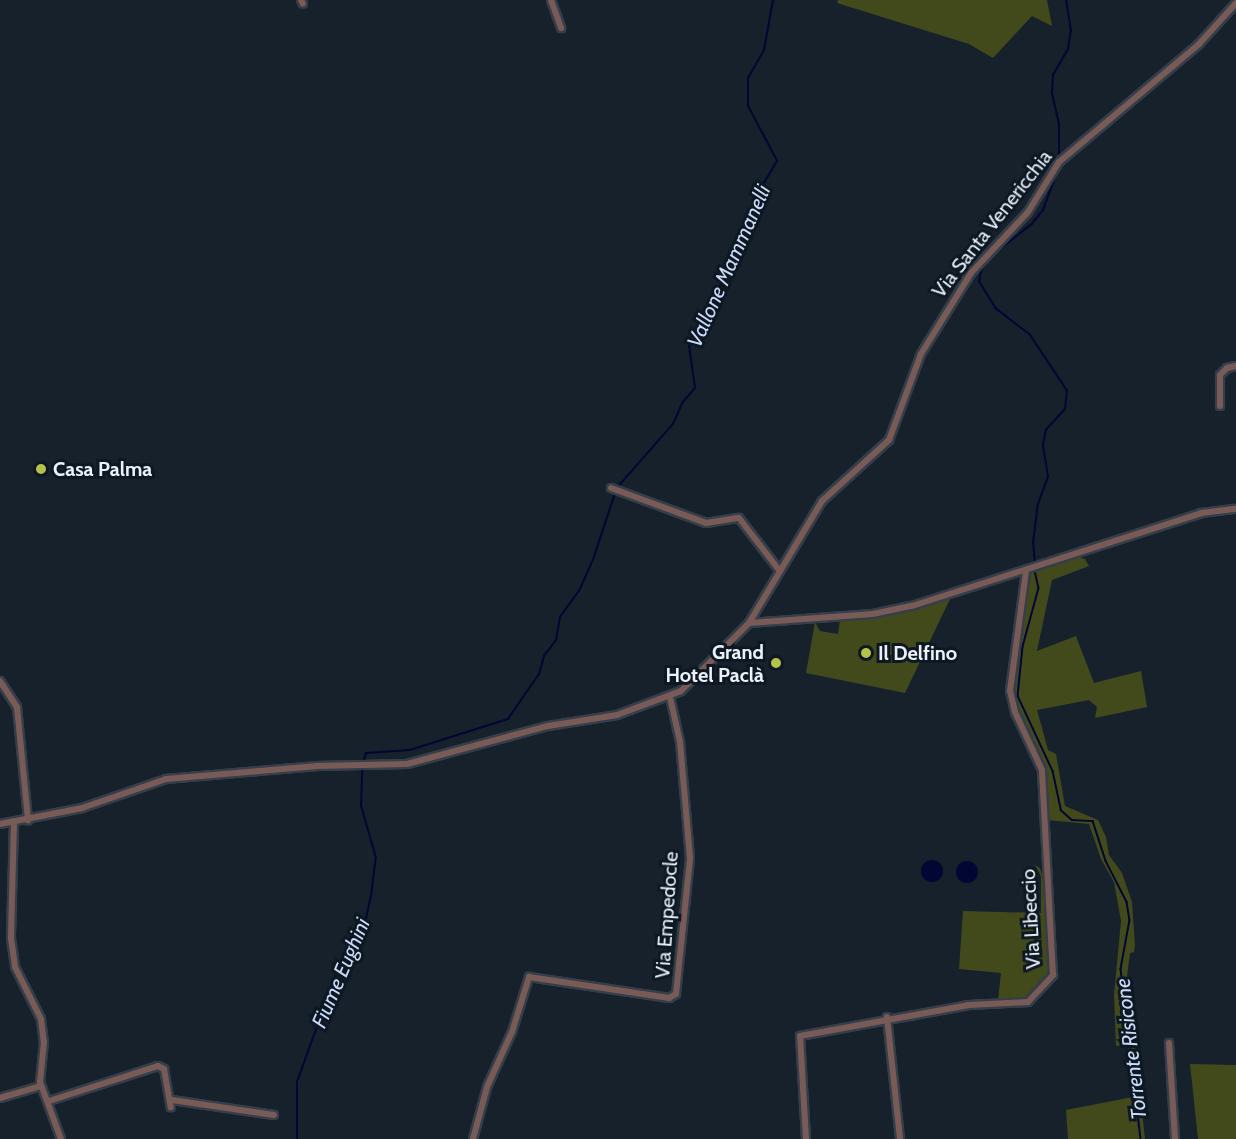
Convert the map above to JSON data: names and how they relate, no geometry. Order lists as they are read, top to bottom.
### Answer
{
  "streets": {
    "street": ["Via Santa Venericchia", "Via Empedocle", "Via Libeccio"]
  },
  "crossings": [
    ["Via Santa Venericchia", "Via Empedocle"]
  ],
  "water": ["Vallone Mammanelli", "Fiume Eughini", "Torrente Risicone"],
  "places": ["Casa Palma", "Il Delfino", "Grand Hotel Paclà"]
}
